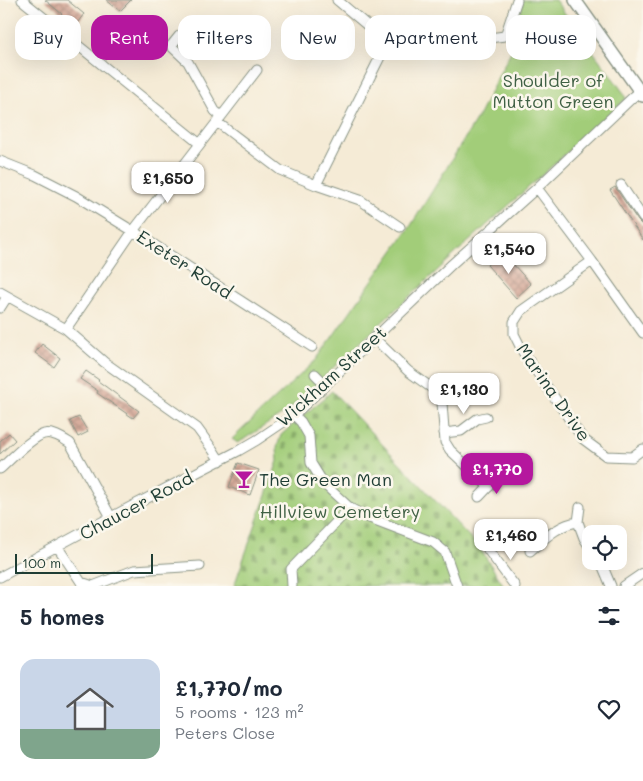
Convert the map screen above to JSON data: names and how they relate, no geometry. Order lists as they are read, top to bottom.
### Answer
{
  "streets": {
    "street": [
      "Exeter Road",
      "Wickham Street",
      "Marina Drive",
      "Chaucer Road"
    ]
  },
  "crossings": [
    ["Wickham Street", "Chaucer Road"]
  ],
  "parks": ["Shoulder of Mutton Green", "Hillview Cemetery"],
  "places": {
    "bar": ["The Green Man"]
  },
  "scale_bar": "100 m",
  "page": {
    "chip": [
      "Buy",
      "Rent",
      "Filters",
      "New",
      "Apartment",
      "House"
    ],
    "price": [
      "£1,650",
      "£1,540",
      "£1,130",
      "£1,770",
      "£1,460"
    ],
    "scale": "100 m",
    "heading": "5 homes",
    "list": [
      {
        "name": "£1,770/mo",
        "note": "5 rooms · 123 m² · Peters Close"
      }
    ]
  }
}
